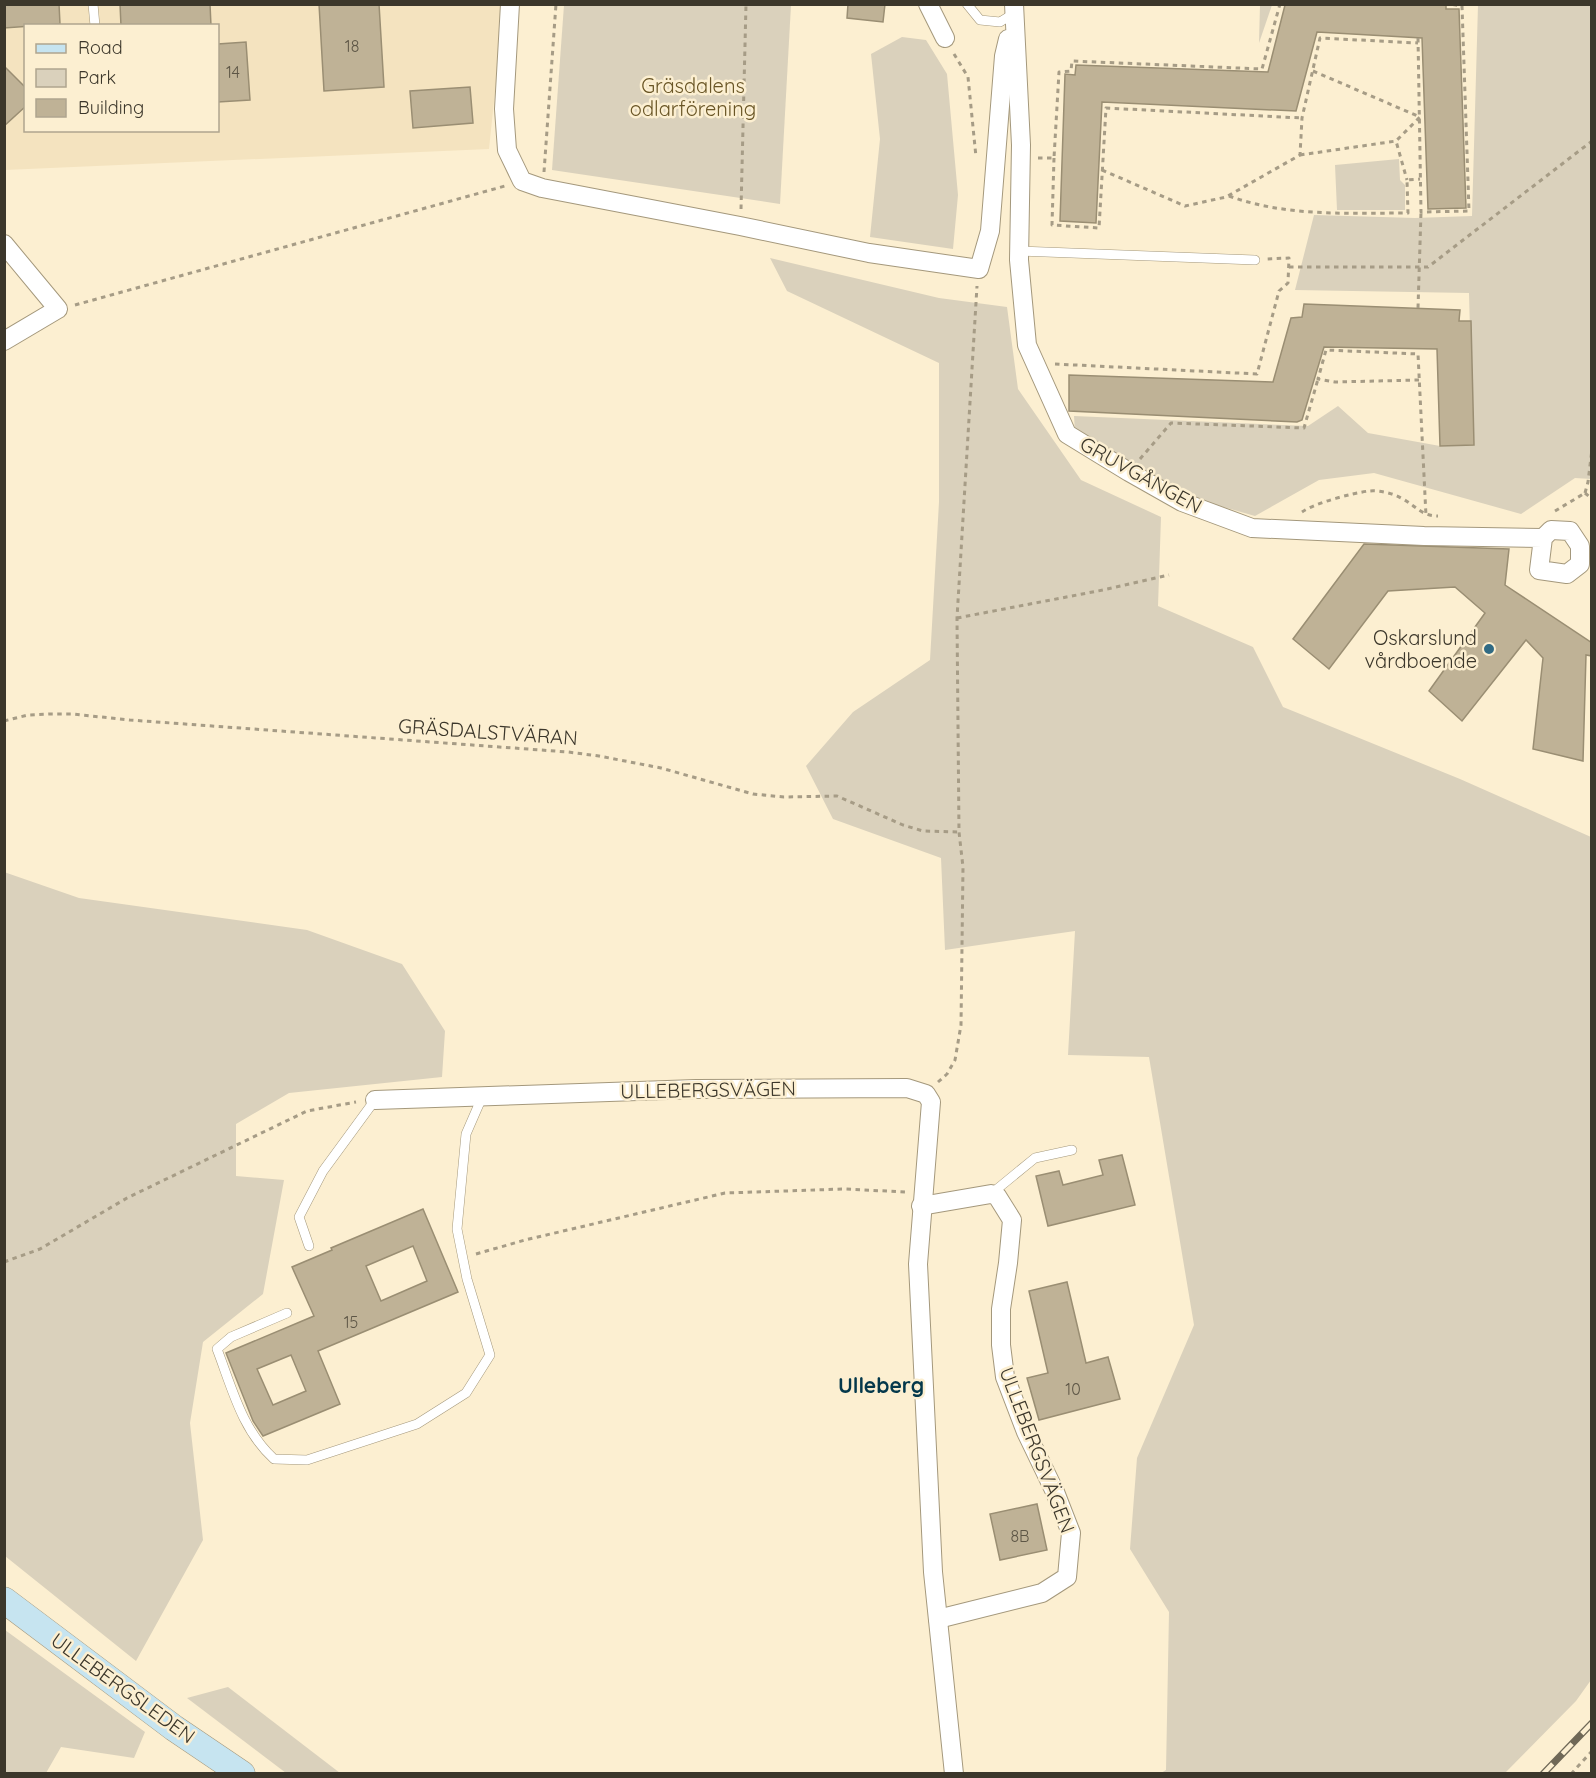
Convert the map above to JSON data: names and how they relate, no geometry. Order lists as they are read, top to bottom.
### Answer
{
  "streets": {
    "main road": ["ULLEBERGSLEDEN"],
    "street": ["GRUVGÅNGEN", "ULLEBERGSVÄGEN"],
    "path": ["GRÄSDALSTVÄRAN"]
  },
  "districts": ["Ulleberg"],
  "parks": ["Gräsdalens odlarförening"],
  "places": ["Oskarslund vårdboende"],
  "house_numbers": [
    "18",
    "14",
    "15",
    "10",
    "8B"
  ],
  "legend": ["Road", "Park", "Building"]
}
